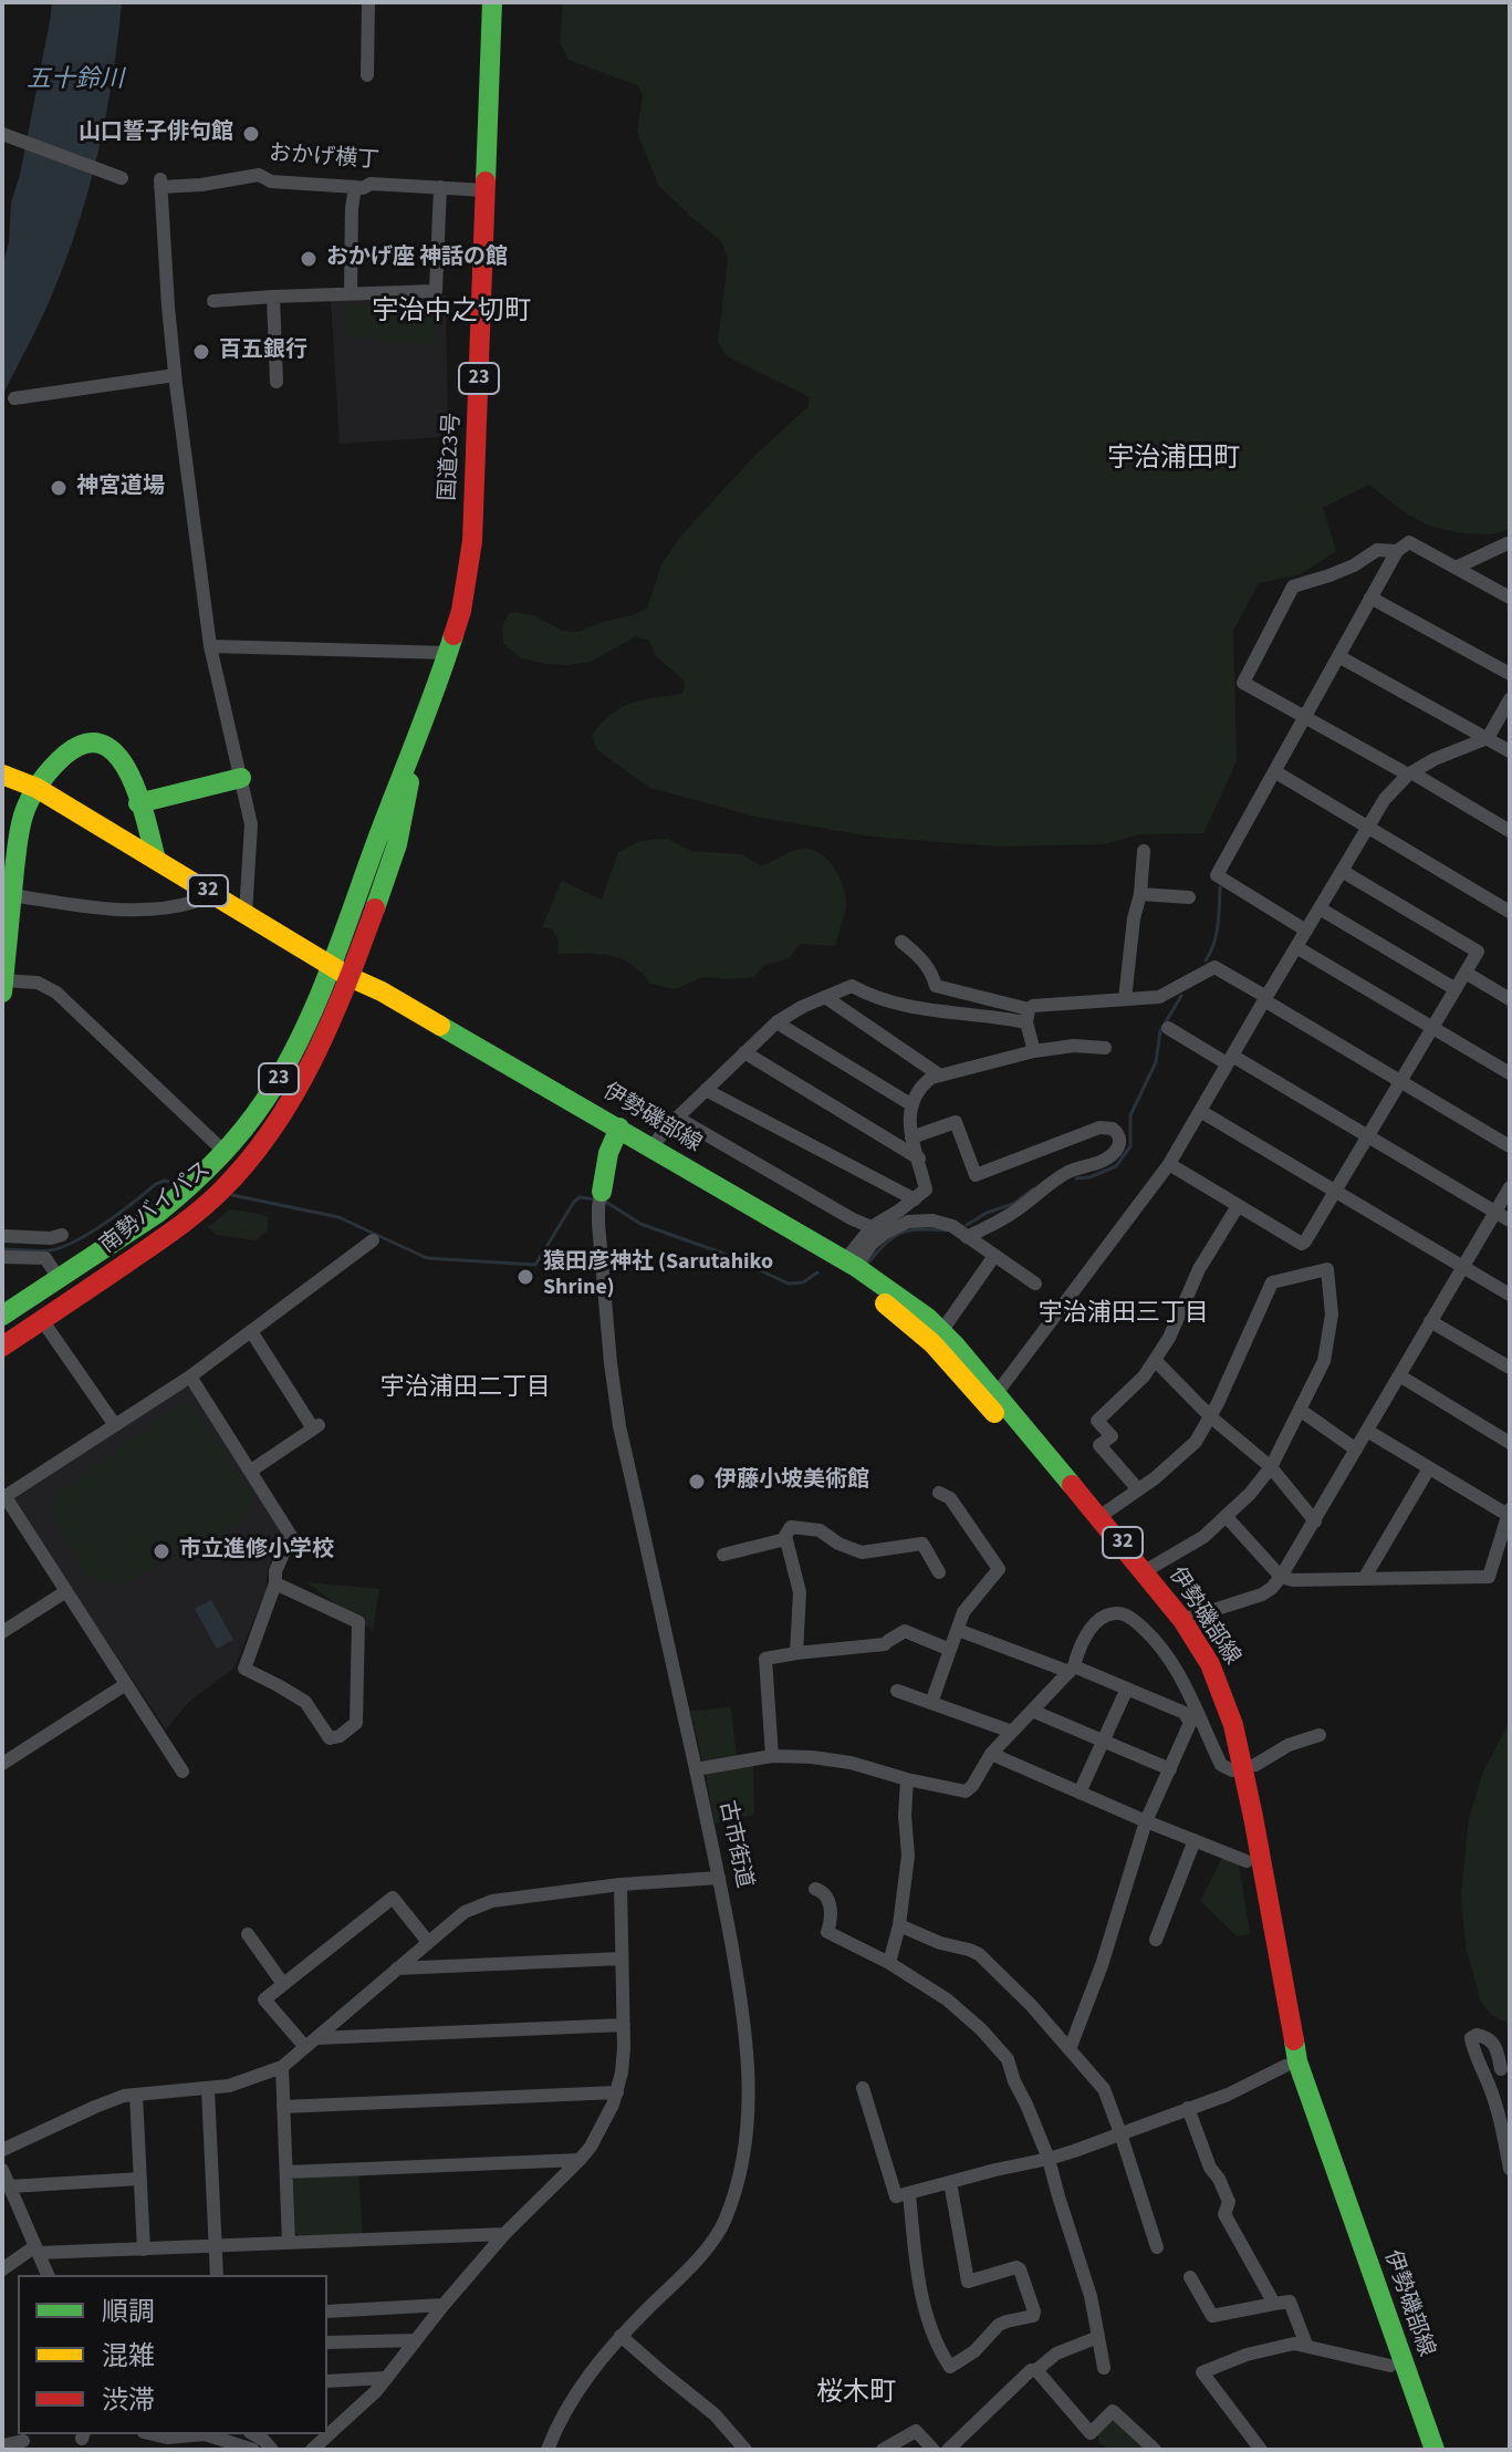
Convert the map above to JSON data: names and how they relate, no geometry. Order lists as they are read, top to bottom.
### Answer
{
  "streets": {
    "main road": [
      "23",
      "国道23号",
      "32",
      "伊勢磯部線",
      "南勢バイパス"
    ],
    "street": ["おかげ横丁", "古市街道"]
  },
  "crossings": [
    ["おかげ横丁", "国道23号"],
    ["国道23号", "伊勢磯部線"],
    ["国道23号", "南勢バイパス"],
    ["伊勢磯部線", "南勢バイパス"]
  ],
  "districts": [
    "宇治中之切町",
    "宇治浦田町",
    "宇治浦田三丁目",
    "宇治浦田二丁目",
    "桜木町"
  ],
  "water": ["五十鈴川"],
  "places": [
    "山口誓子俳句館",
    "おかげ座 神話の館",
    "百五銀行",
    "神宮道場",
    "猿田彦神社 (Sarutahiko Shrine)",
    "伊藤小坡美術館",
    "市立進修小学校"
  ],
  "legend": ["順調", "混雑", "渋滞"]
}
